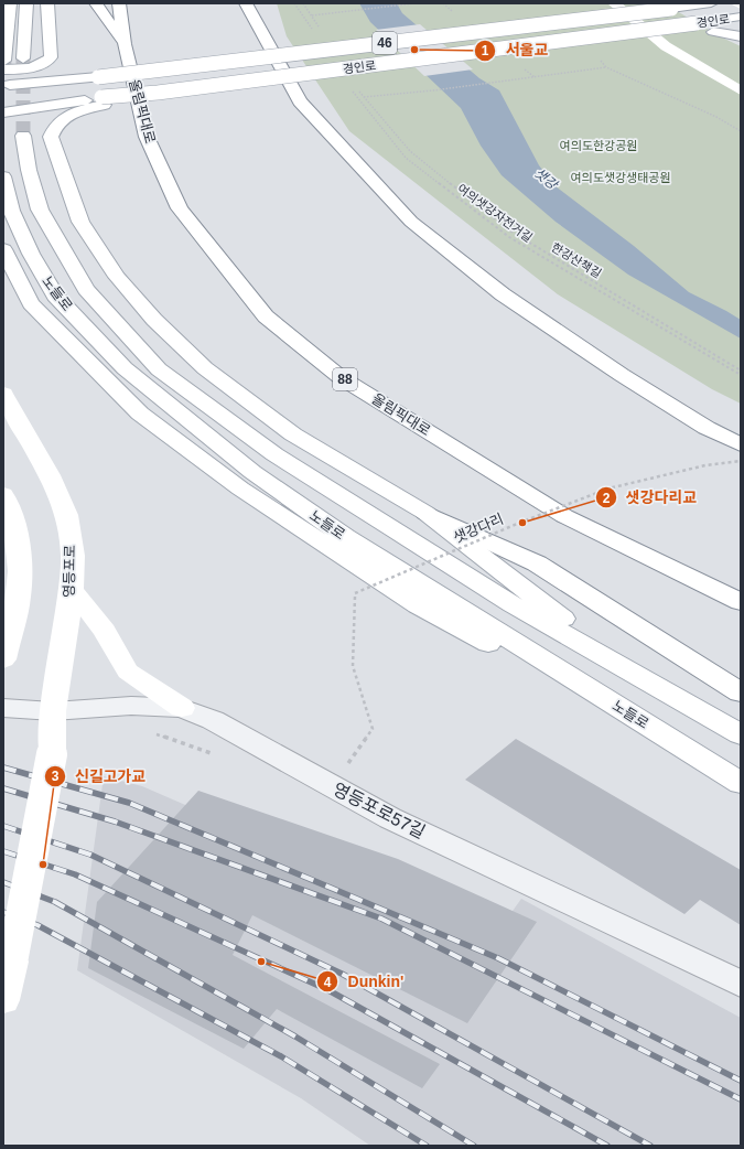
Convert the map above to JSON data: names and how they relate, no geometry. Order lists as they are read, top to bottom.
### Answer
{
  "streets": {
    "main road": [
      "경인로",
      "46",
      "올림픽대로",
      "노들로",
      "88",
      "영등포로"
    ],
    "street": ["영등포로57길"],
    "path": ["여의샛강자전거길", "한강산책길", "샛강다리"]
  },
  "crossings": [
    ["영등포로", "영등포로57길"]
  ],
  "water": ["샛강"],
  "parks": ["여의도한강공원", "여의도샛강생태공원"],
  "places": [
    "서울교",
    "샛강다리교",
    "신길고가교",
    "Dunkin'"
  ]
}
